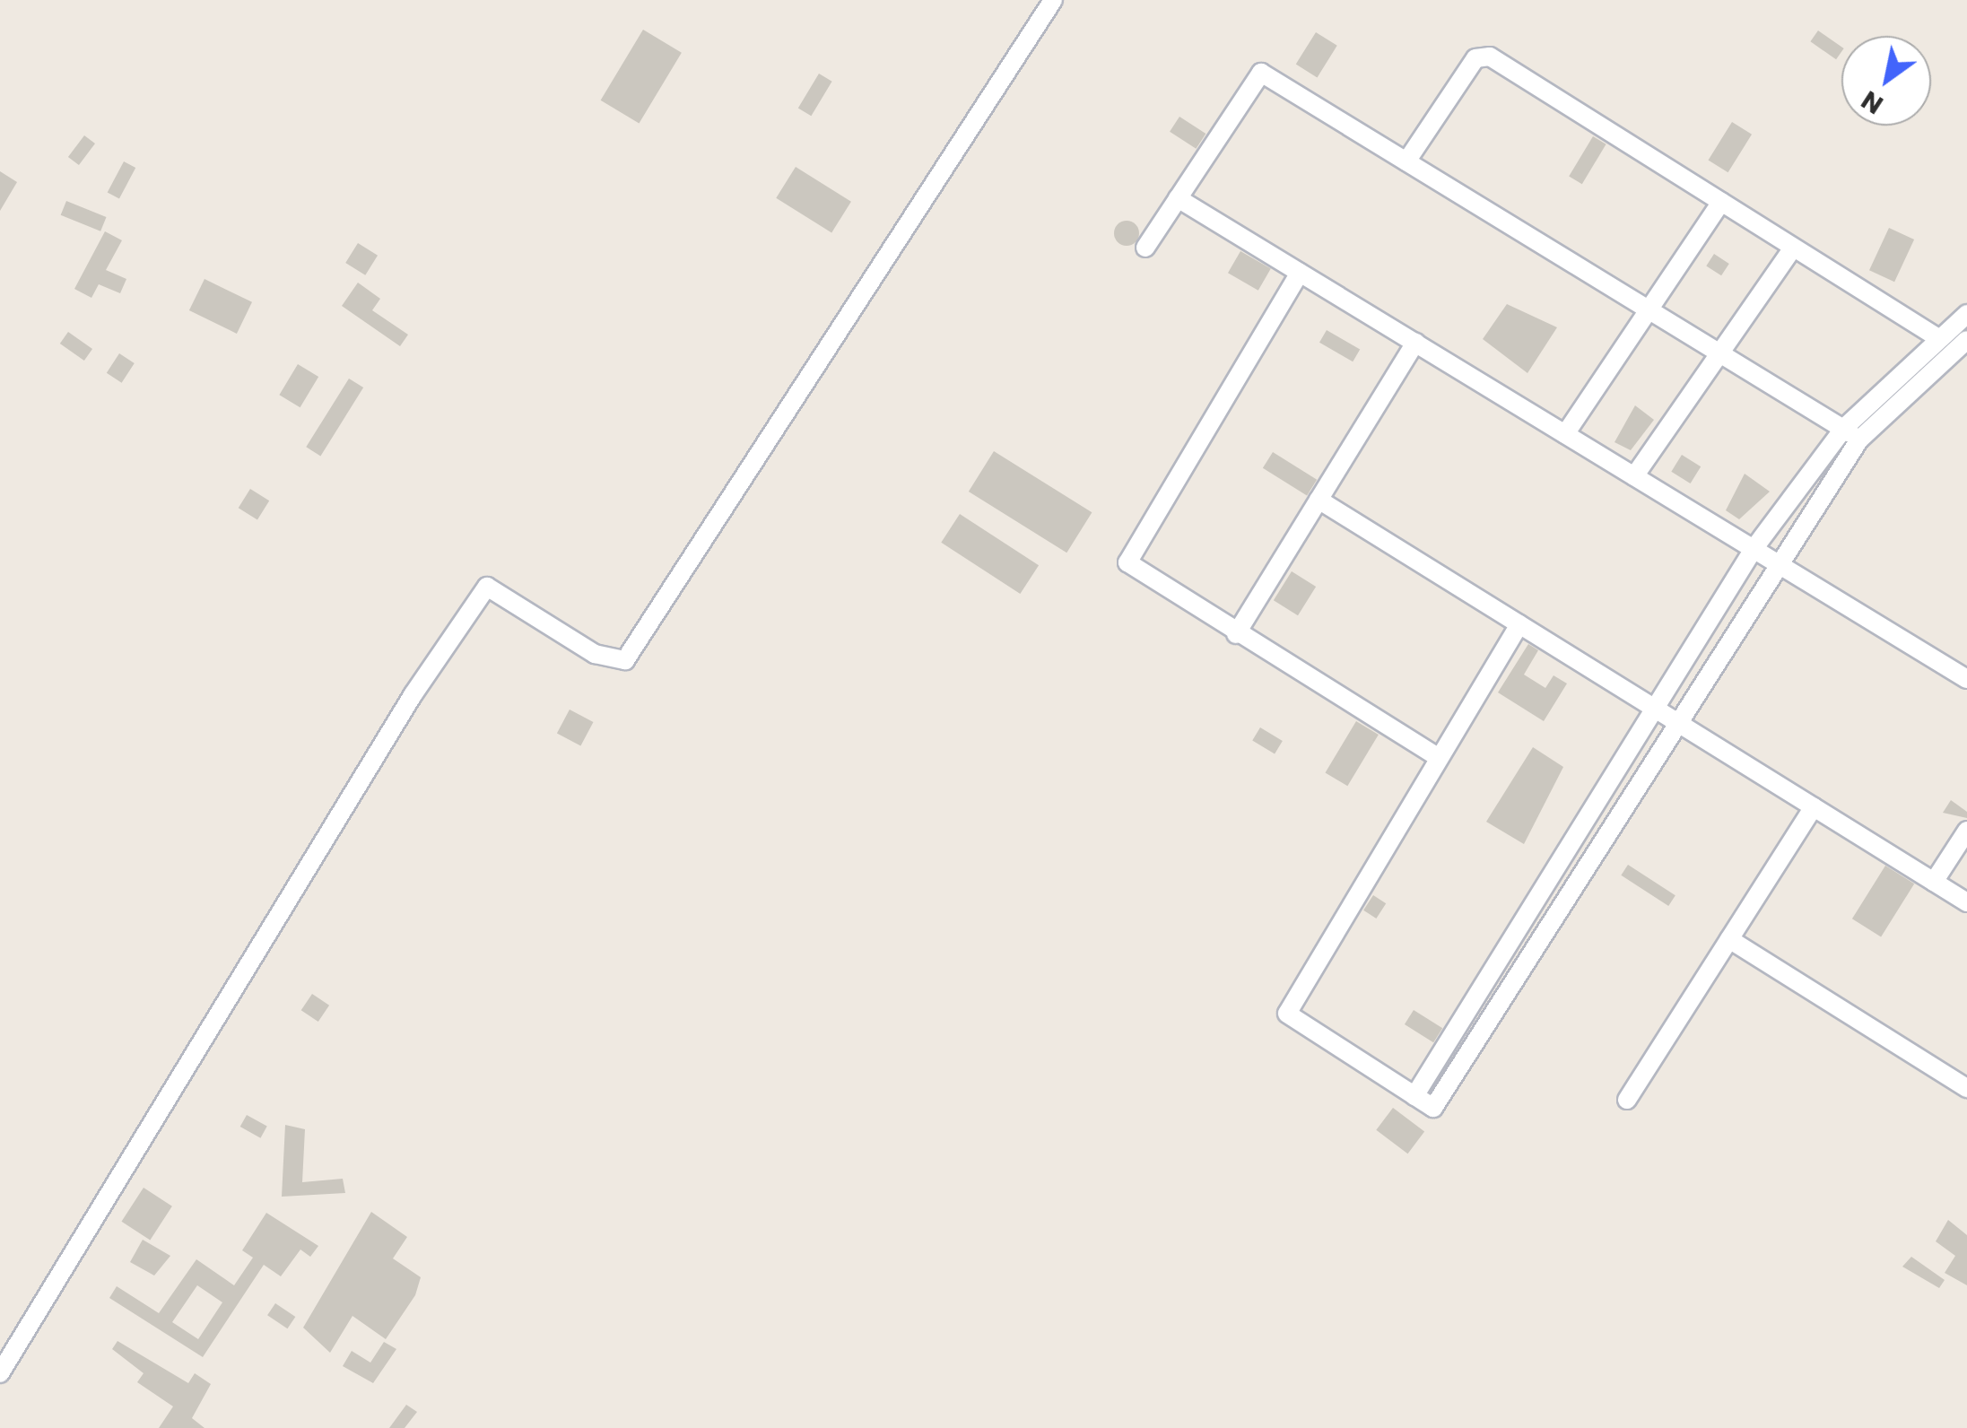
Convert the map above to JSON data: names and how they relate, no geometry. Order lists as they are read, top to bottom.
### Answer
{
  "north": "bottom left"
}
